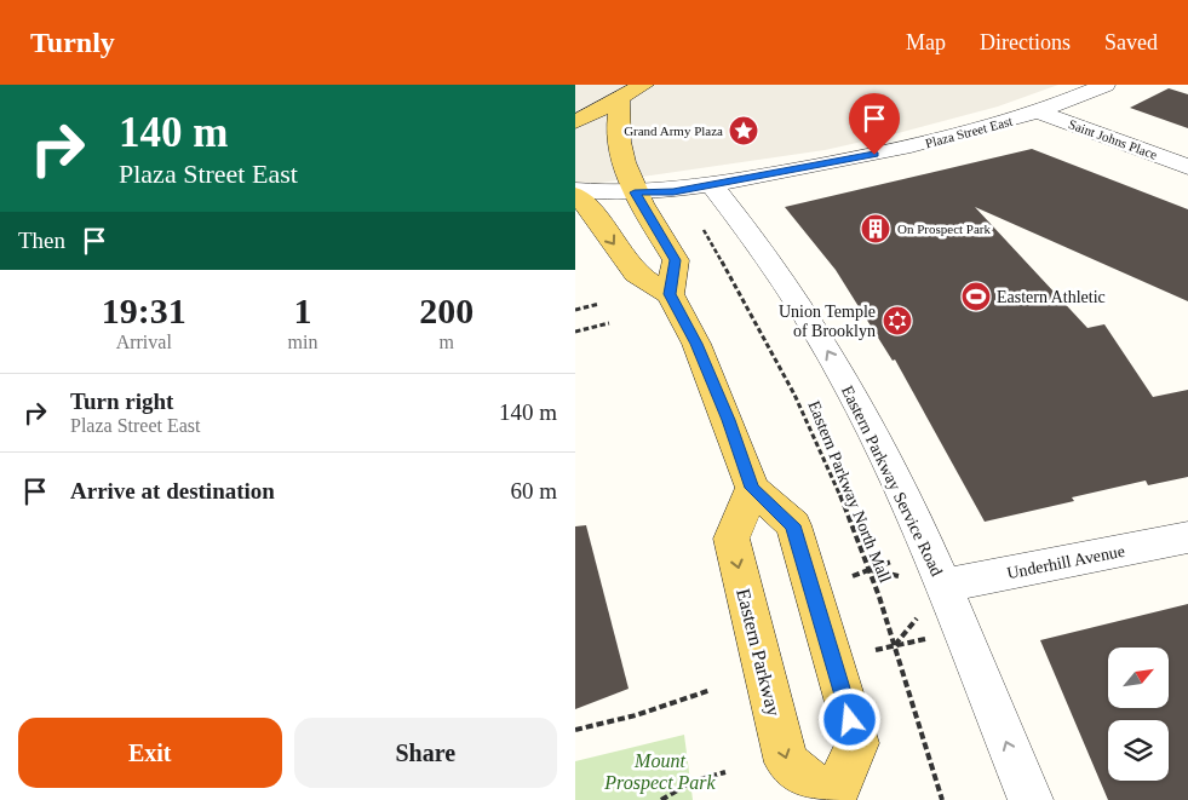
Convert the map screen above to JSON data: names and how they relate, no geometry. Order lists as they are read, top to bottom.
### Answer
{
  "streets": {
    "main road": ["Eastern Parkway"],
    "street": [
      "Plaza Street East",
      "Saint Johns Place",
      "Eastern Parkway Service Road",
      "Underhill Avenue"
    ],
    "path": ["Eastern Parkway North Mall"]
  },
  "crossings": [
    ["Plaza Street East", "Saint Johns Place"],
    ["Plaza Street East", "Eastern Parkway Service Road"],
    ["Eastern Parkway Service Road", "Underhill Avenue"]
  ],
  "one_way": ["Eastern Parkway Service Road"],
  "parks": ["Mount Prospect Park"],
  "places": {
    "place": ["Grand Army Plaza"],
    "building": ["On Prospect Park"],
    "sports": ["Eastern Athletic"],
    "synagogue": ["Union Temple of Brooklyn"]
  },
  "north": "top right",
  "page": {
    "header": "Turnly",
    "nav": ["Map", "Directions", "Saved"],
    "turn": ["140 m", "Plaza Street East"],
    "then": "Then",
    "eta": [
      "19:31",
      "Arrival",
      "1",
      "min",
      "200",
      "m"
    ],
    "list": [
      {
        "name": "Turn right",
        "note": "Plaza Street East",
        "value": "140 m"
      },
      {
        "name": "Arrive at destination",
        "value": "60 m"
      }
    ],
    "buttons": ["Exit", "Share"]
  }
}
